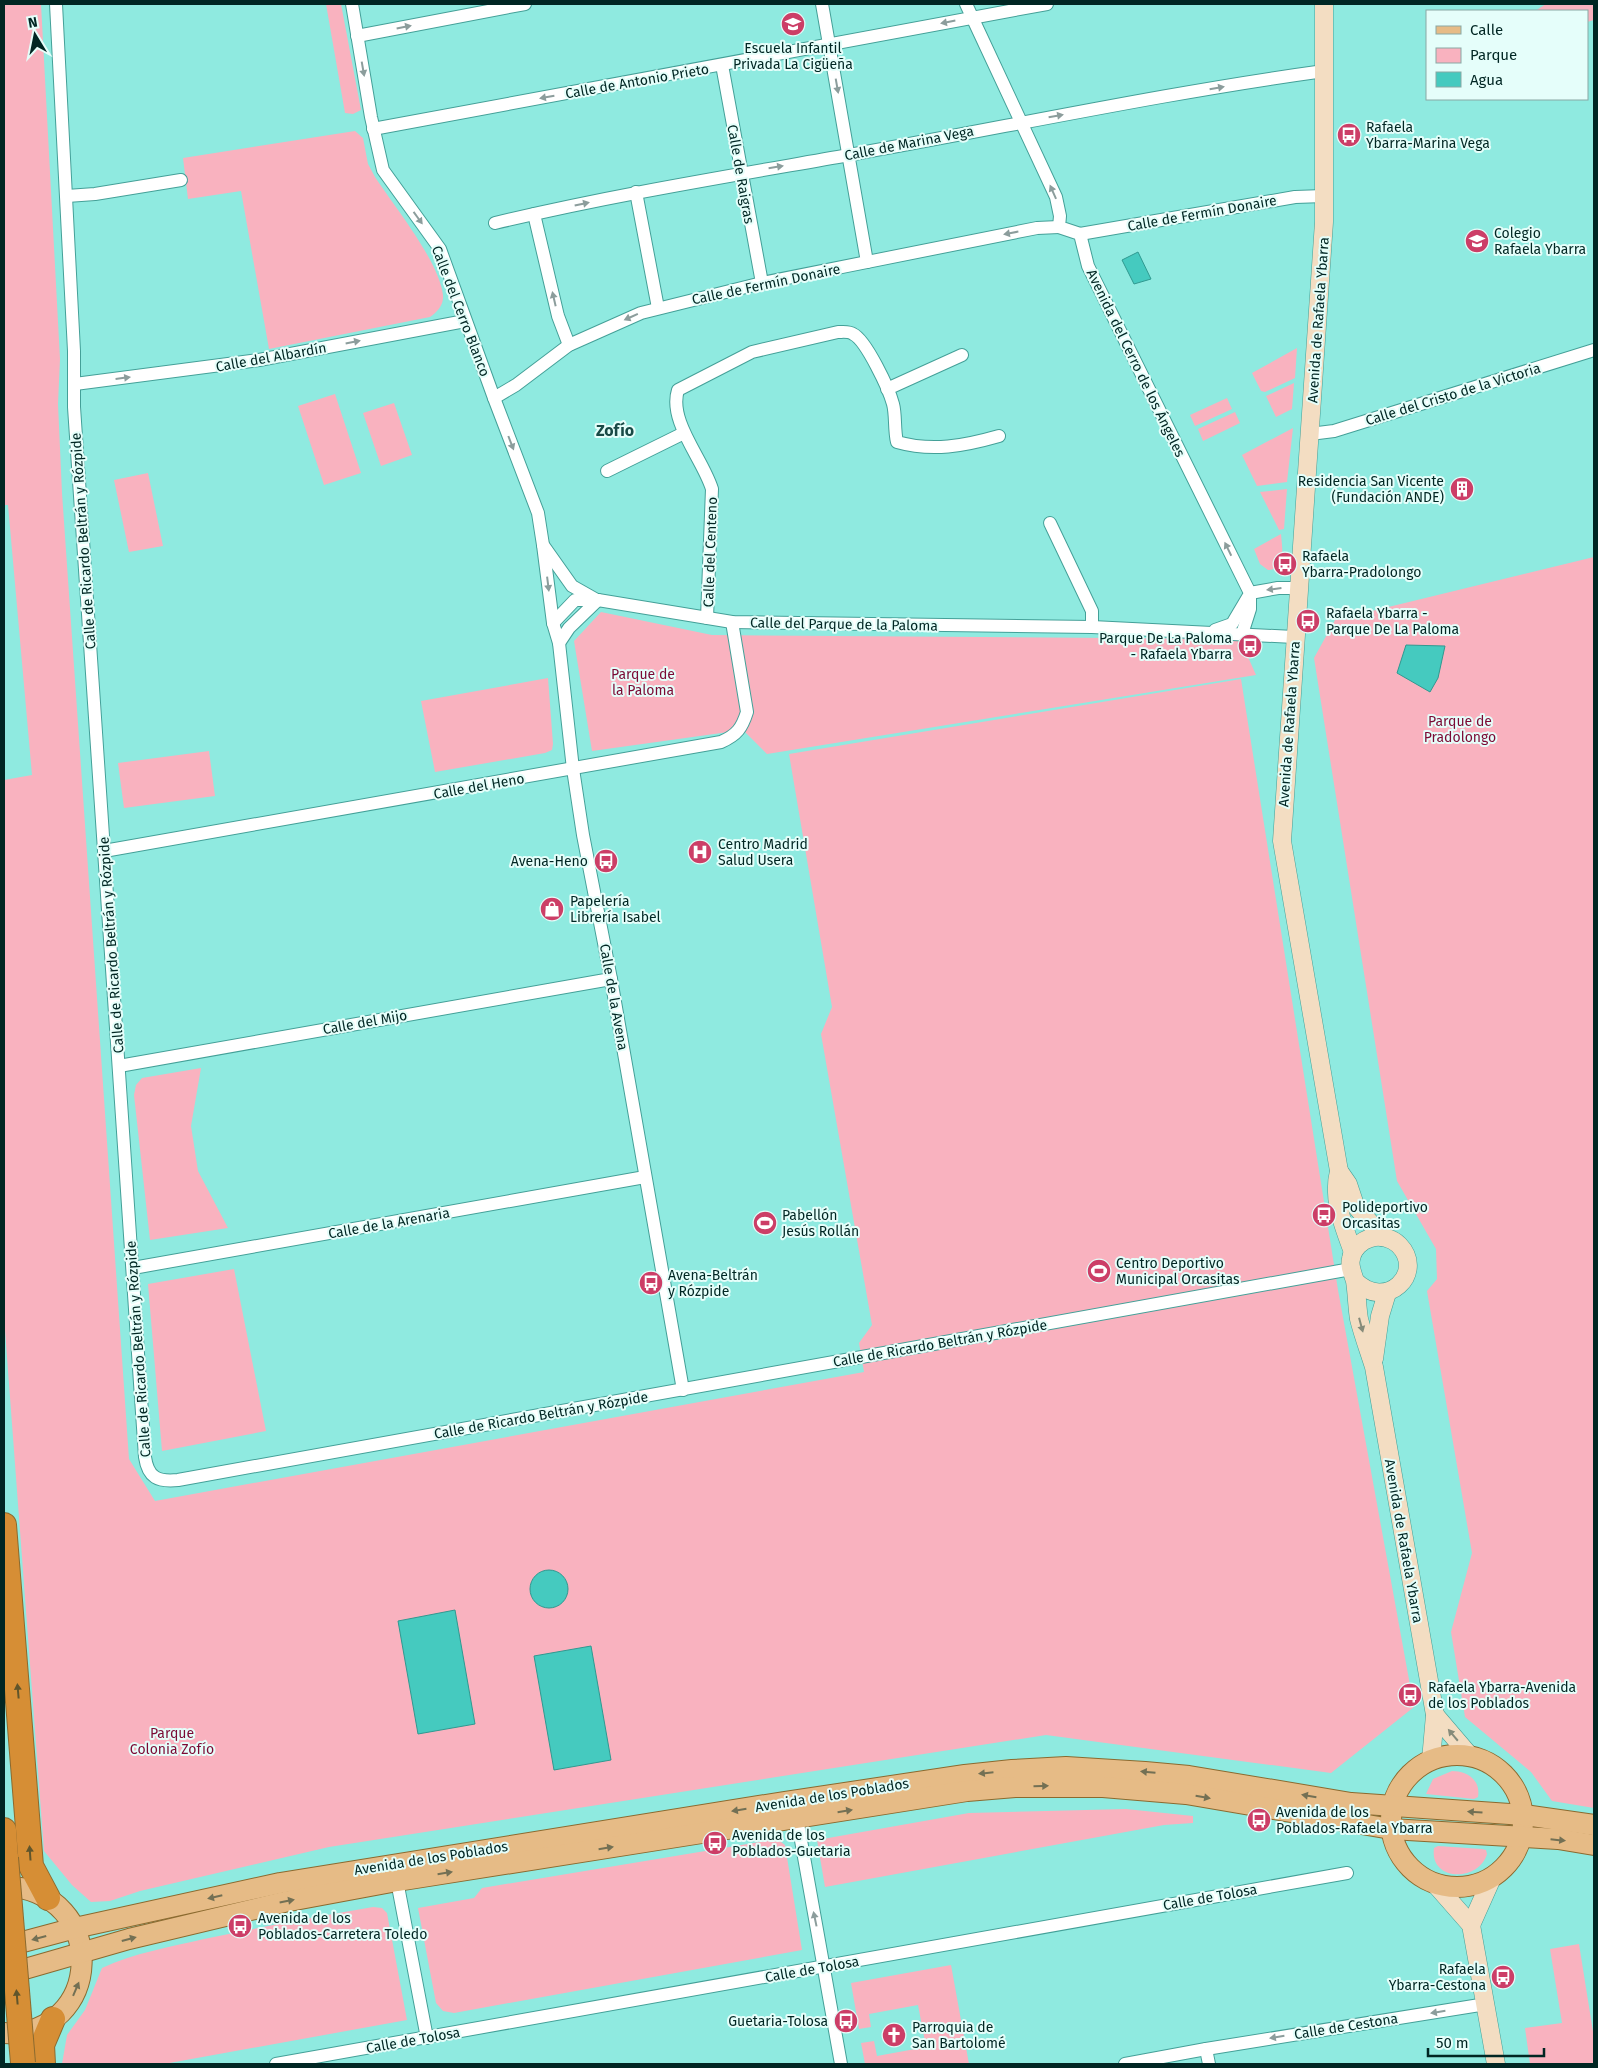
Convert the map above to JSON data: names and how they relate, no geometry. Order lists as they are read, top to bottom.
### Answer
{
  "streets": {
    "main road": ["Avenida de Rafaela Ybarra", "Avenida de los Poblados"],
    "street": [
      "Calle de Antonio Prieto",
      "Calle de Marina Vega",
      "Calle de Raigras",
      "Calle de Fermín Donaire",
      "Calle del Cerro Blanco",
      "Calle del Albardín",
      "Avenida del Cerro de los Ángeles",
      "Calle del Cristo de la Victoria",
      "Calle de Ricardo Beltrán y Rózpide",
      "Calle del Centeno",
      "Calle del Parque de la Paloma",
      "Calle del Heno",
      "Calle de la Avena",
      "Calle del Mijo",
      "Calle de la Arenaria",
      "Calle de Tolosa",
      "Calle de Cestona"
    ]
  },
  "crossings": [
    ["Calle de Antonio Prieto", "Calle de Raigras"],
    ["Calle de Antonio Prieto", "Calle del Cerro Blanco"],
    ["Calle de Marina Vega", "Calle de Raigras"],
    ["Calle de Marina Vega", "Avenida de Rafaela Ybarra"],
    ["Calle de Raigras", "Calle de Fermín Donaire"],
    ["Calle de Fermín Donaire", "Calle del Cerro Blanco"],
    ["Calle de Fermín Donaire", "Avenida de Rafaela Ybarra"],
    ["Calle de Fermín Donaire", "Avenida del Cerro de los Ángeles"],
    ["Calle de Fermín Donaire", "Calle del Parque de la Paloma"],
    ["Calle del Cerro Blanco", "Calle del Albardín"],
    ["Calle del Cerro Blanco", "Calle del Parque de la Paloma"],
    ["Avenida de Rafaela Ybarra", "Calle del Cristo de la Victoria"],
    ["Avenida de Rafaela Ybarra", "Calle de Ricardo Beltrán y Rózpide"],
    ["Avenida de Rafaela Ybarra", "Calle del Parque de la Paloma"],
    ["Calle del Albardín", "Calle de Ricardo Beltrán y Rózpide"],
    ["Avenida del Cerro de los Ángeles", "Calle del Parque de la Paloma"],
    ["Calle de Ricardo Beltrán y Rózpide", "Calle del Heno"],
    ["Calle de Ricardo Beltrán y Rózpide", "Calle de la Avena"],
    ["Calle de Ricardo Beltrán y Rózpide", "Calle del Mijo"],
    ["Calle de Ricardo Beltrán y Rózpide", "Calle de la Arenaria"],
    ["Calle del Centeno", "Calle del Parque de la Paloma"],
    ["Calle del Parque de la Paloma", "Calle del Heno"],
    ["Calle del Parque de la Paloma", "Calle de la Avena"],
    ["Calle del Heno", "Calle de la Avena"],
    ["Calle de la Avena", "Calle del Mijo"],
    ["Calle de la Avena", "Calle de la Arenaria"]
  ],
  "one_way": [
    "Calle de Marina Vega",
    "Calle del Cerro Blanco",
    "Calle del Albardín",
    "Avenida del Cerro de los Ángeles",
    "Calle de Cestona"
  ],
  "districts": ["Zofío"],
  "parks": ["Parque de la Paloma", "Parque de Pradolongo", "Parque Colonia Zofío"],
  "places": {
    "school or university": ["Escuela Infantil Privada La Cigüeña", "Colegio Rafaela Ybarra"],
    "bus stop": [
      "Rafaela Ybarra-Marina Vega",
      "Rafaela Ybarra-Pradolongo",
      "Rafaela Ybarra - Parque De La Paloma",
      "Parque De La Paloma - Rafaela Ybarra",
      "Avena-Heno",
      "Polideportivo Orcasitas",
      "Avena-Beltrán y Rózpide",
      "Rafaela Ybarra-Avenida de los Poblados",
      "Avenida de los Poblados-Rafaela Ybarra",
      "Avenida de los Poblados-Guetaria",
      "Avenida de los Poblados-Carretera Toledo",
      "Rafaela Ybarra-Cestona",
      "Guetaria-Tolosa"
    ],
    "building": ["Residencia San Vicente (Fundación ANDE)"],
    "hospital": ["Centro Madrid Salud Usera"],
    "shop": ["Papelería Librería Isabel"],
    "sports": ["Pabellón Jesús Rollán", "Centro Deportivo Municipal Orcasitas"],
    "church": ["Parroquia de San Bartolomé"]
  },
  "legend": ["Calle", "Parque", "Agua"],
  "scale_bar": "50 m",
  "north": "top"
}
